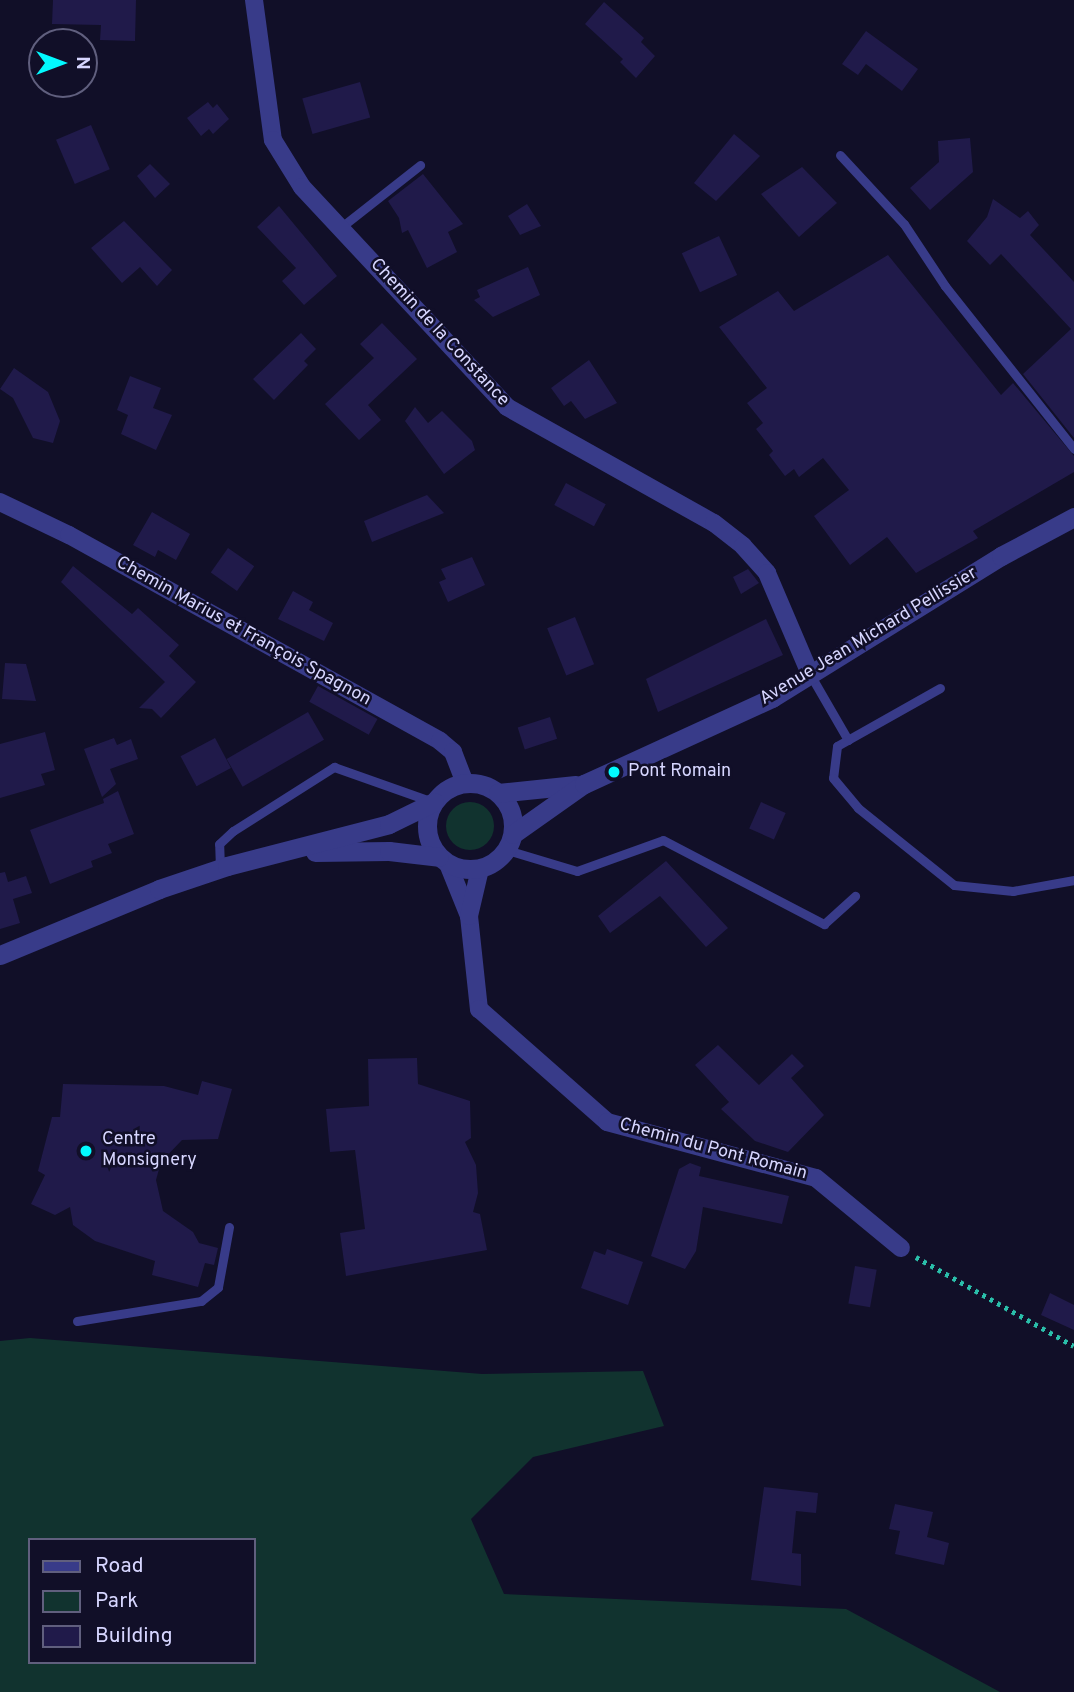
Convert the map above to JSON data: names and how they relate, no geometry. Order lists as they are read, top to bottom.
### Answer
{
  "streets": {
    "street": [
      "Chemin de la Constance",
      "Chemin Marius et François Spagnon",
      "Avenue Jean Michard Pellissier",
      "Chemin du Pont Romain"
    ]
  },
  "crossings": [
    ["Chemin de la Constance", "Avenue Jean Michard Pellissier"],
    ["Chemin Marius et François Spagnon", "Avenue Jean Michard Pellissier"],
    ["Chemin Marius et François Spagnon", "Chemin du Pont Romain"],
    ["Avenue Jean Michard Pellissier", "Chemin du Pont Romain"]
  ],
  "places": ["Pont Romain", "Centre Monsignery"],
  "legend": ["Road", "Park", "Building"],
  "north": "right"
}
